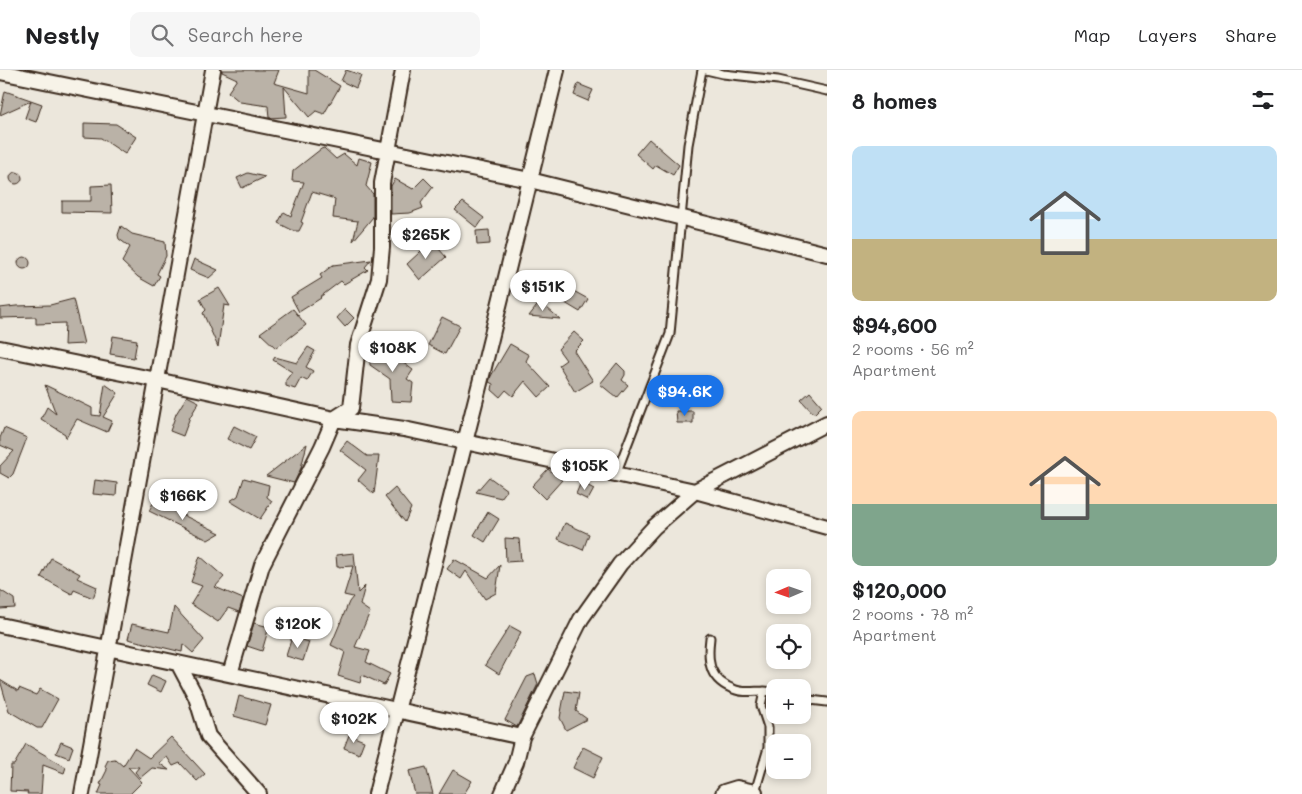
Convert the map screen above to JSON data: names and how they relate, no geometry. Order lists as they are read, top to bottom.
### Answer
{
  "north": "left",
  "page": {
    "header": "Nestly",
    "search": "Search here",
    "nav": ["Map", "Layers", "Share"],
    "heading": "8 homes",
    "list": [
      {
        "name": "$94,600",
        "note": "2 rooms · 56 m² · Apartment"
      },
      {
        "name": "$120,000",
        "note": "2 rooms · 78 m² · Apartment"
      }
    ],
    "price": [
      "$265K",
      "$151K",
      "$108K",
      "$94.6K",
      "$105K",
      "$166K",
      "$120K",
      "$102K"
    ],
    "map_buttons": ["+", "−"]
  }
}
